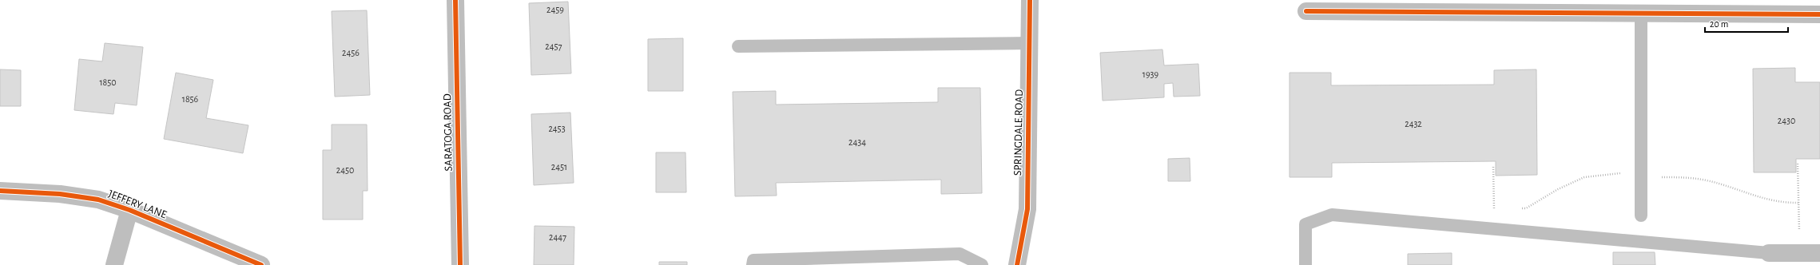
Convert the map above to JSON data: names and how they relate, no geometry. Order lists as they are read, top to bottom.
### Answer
{
  "streets": {
    "street": ["SARATOGA ROAD", "SPRINGDALE ROAD", "JEFFERY LANE"]
  },
  "house_numbers": [
    "2459",
    "2457",
    "2456",
    "1939",
    "1850",
    "1856",
    "2430",
    "2432",
    "2453",
    "2434",
    "2451",
    "2450",
    "2447"
  ],
  "scale_bar": "20 m"
}
